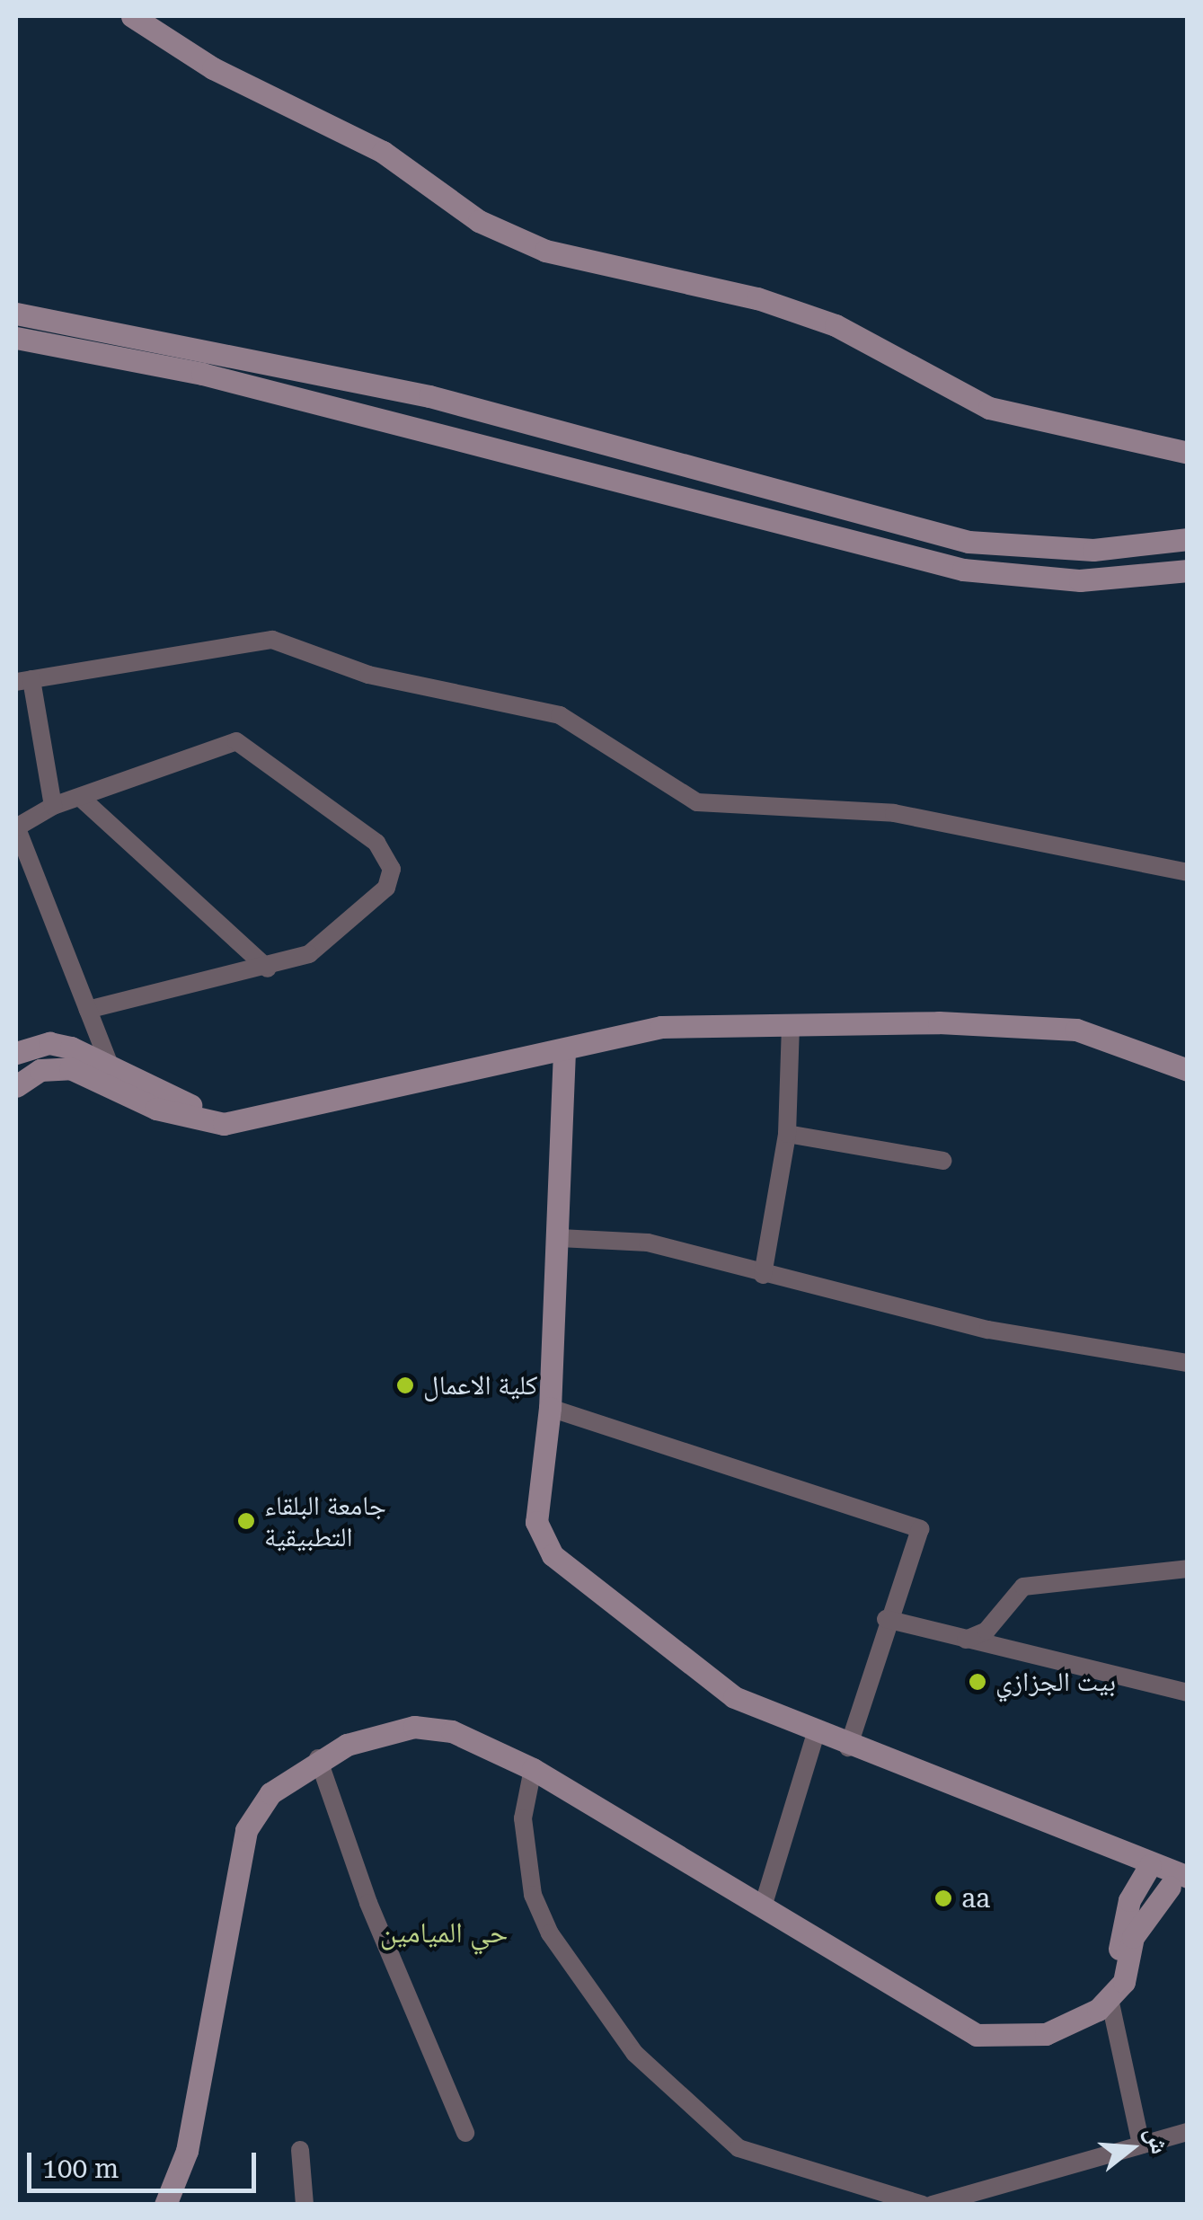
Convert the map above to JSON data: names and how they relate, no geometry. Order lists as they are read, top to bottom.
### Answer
{
  "districts": ["حي الميامين"],
  "places": [
    "كلية الاعمال",
    "جامعة البلقاء التطبيقية",
    "بيت الجزازي",
    "aa"
  ],
  "scale_bar": "100 m",
  "north": "right"
}
